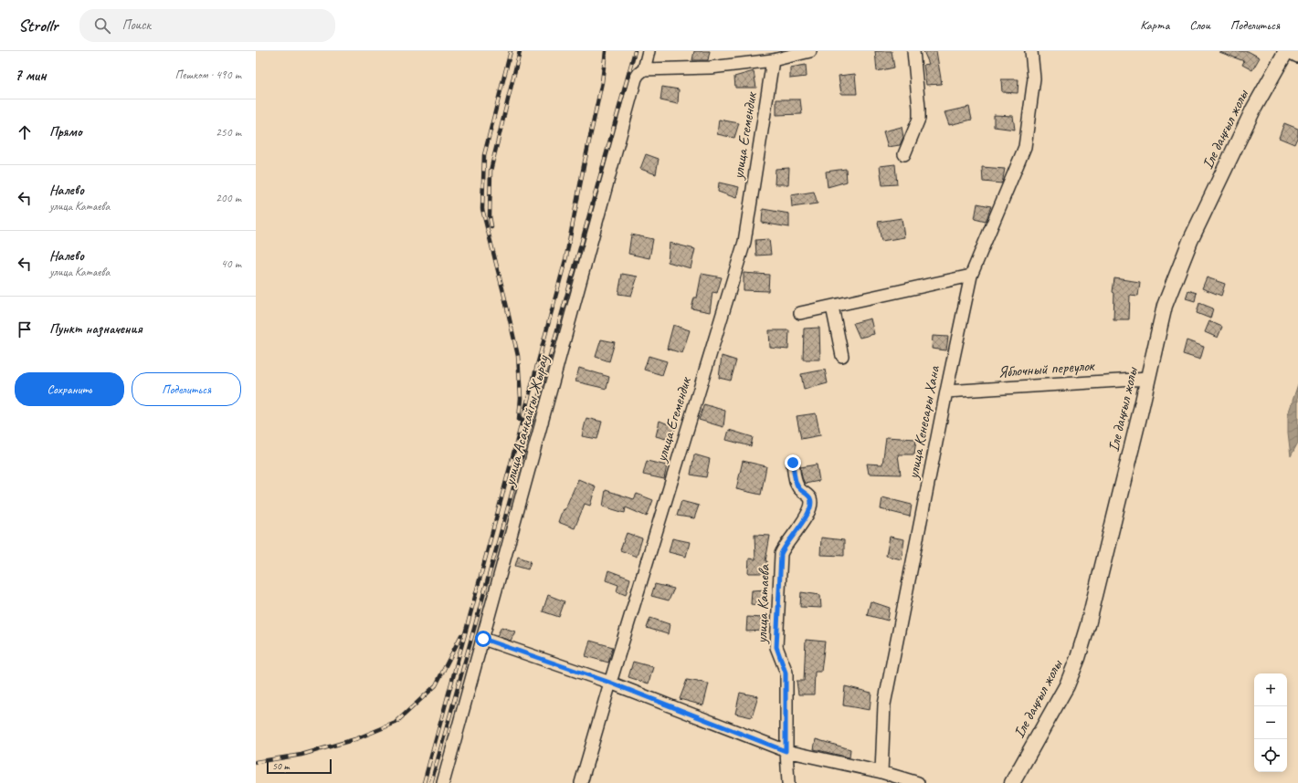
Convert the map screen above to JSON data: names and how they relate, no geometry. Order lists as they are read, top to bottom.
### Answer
{
  "streets": {
    "main road": ["Іле даңғыл жолы"],
    "street": [
      "улица Егемендик",
      "Яблочный переулок",
      "улица Асанкайгы Жырау",
      "улица Кенесары Хана",
      "улица Катаева"
    ]
  },
  "crossings": [
    ["Іле даңғыл жолы", "Яблочный переулок"],
    ["Яблочный переулок", "улица Кенесары Хана"]
  ],
  "scale_bar": "50 m",
  "page": {
    "header": "Strollr",
    "search": "Поиск",
    "nav": ["Карта", "Слои", "Поделиться"],
    "heading": ["7 мин", "Пешком · 490 m"],
    "list": [
      ["Прямо", "250 m"],
      ["Налево", "улица Катаева", "200 m"],
      ["Налево", "улица Катаева", "40 m"],
      "Пункт назначения"
    ],
    "buttons": ["Сохранить", "Поделиться"],
    "map_buttons": ["+", "−"],
    "scale": "50 m"
  }
}
